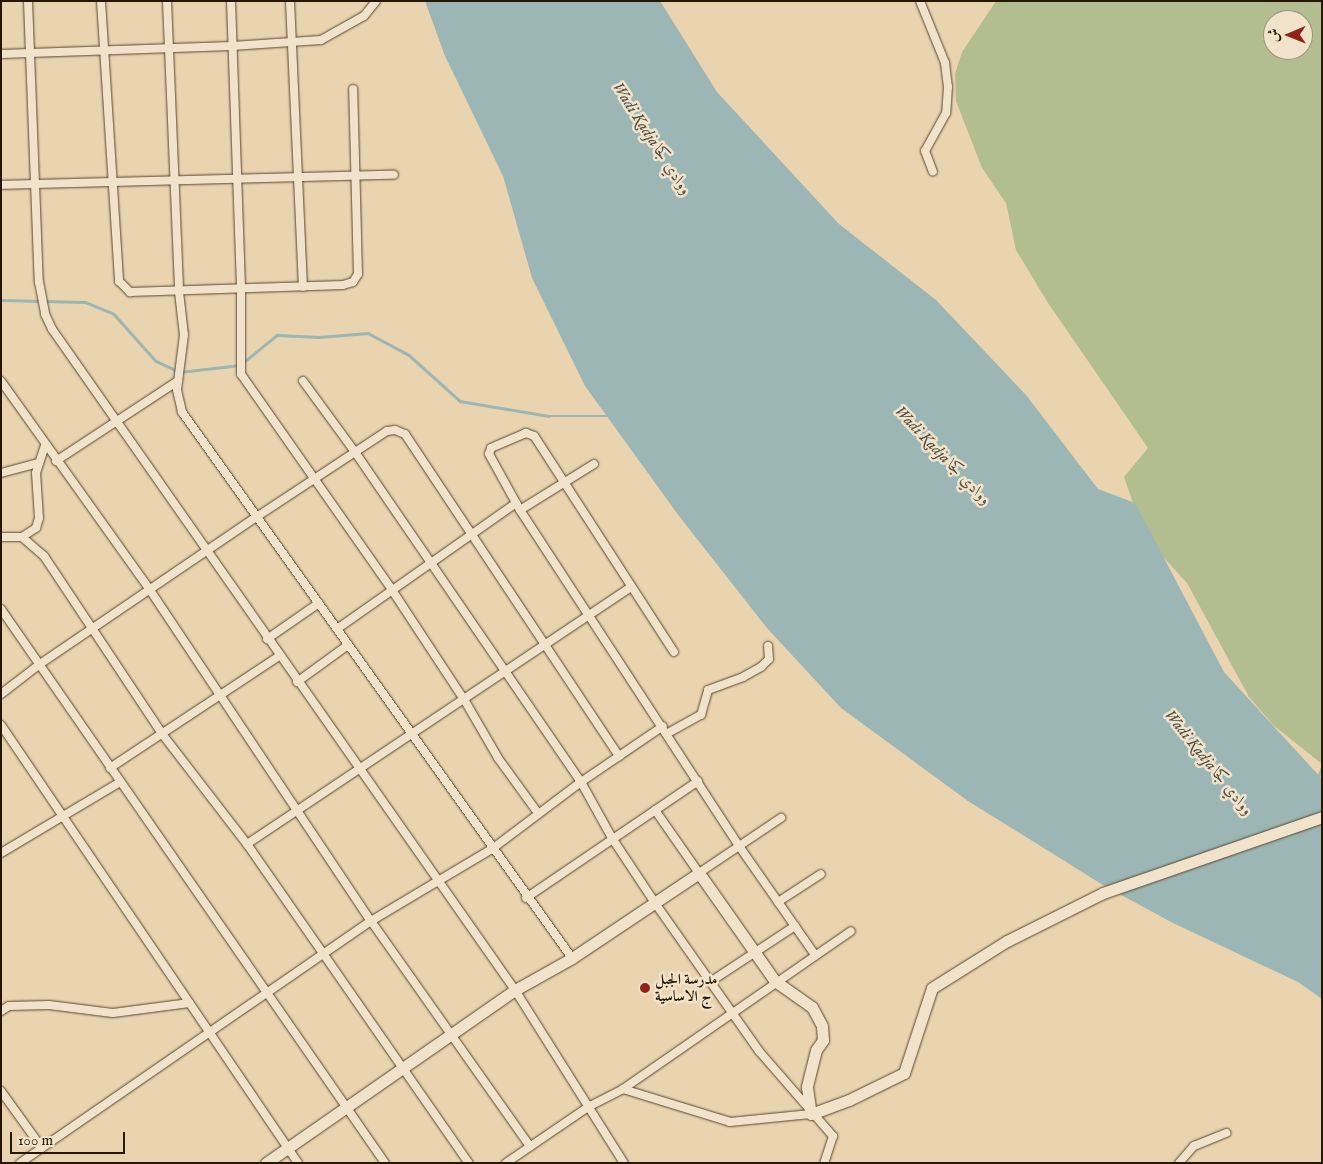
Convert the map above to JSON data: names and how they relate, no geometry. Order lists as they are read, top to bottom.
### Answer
{
  "water": ["Wadi Kadja ووادي كجا"],
  "places": ["مدرسة الجبل ج الاساسية"],
  "scale_bar": "100 m",
  "north": "left"
}
